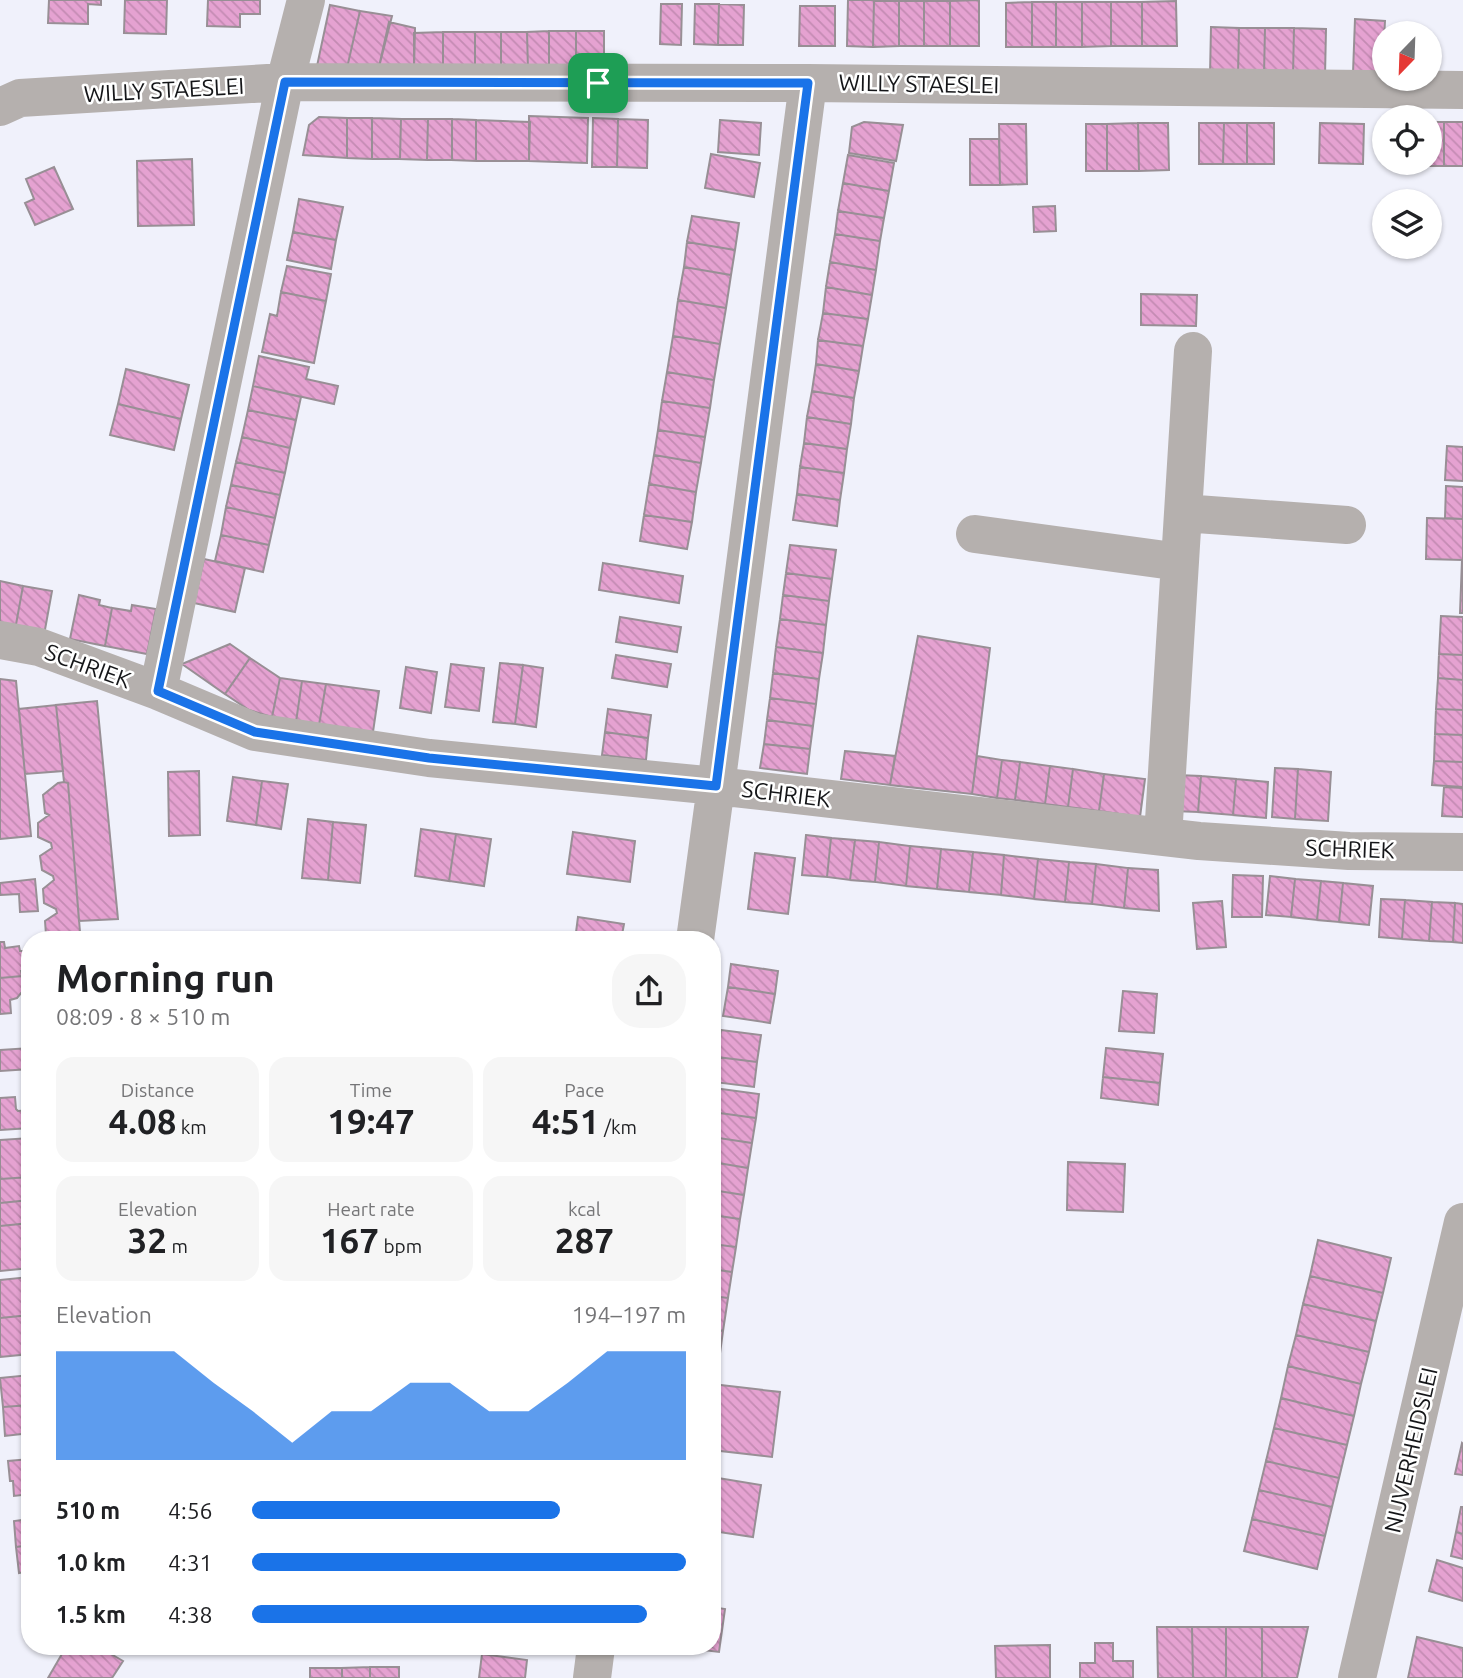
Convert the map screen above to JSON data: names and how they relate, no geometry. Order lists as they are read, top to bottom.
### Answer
{
  "streets": {
    "street": ["WILLY STAESLEI", "SCHRIEK", "NIJVERHEIDSLEI"]
  },
  "north": "bottom left",
  "page": {
    "heading": ["Morning run", "08:09 · 8 × 510 m"],
    "stats": [
      ["Distance", "4.08 km"],
      ["Time", "19:47"],
      ["Pace", "4:51 /km"],
      ["Elevation", "32 m"],
      ["Heart rate", "167 bpm"],
      ["kcal", "287"]
    ],
    "chart": ["Elevation", "194–197 m"],
    "list": [
      {
        "name": "510 m",
        "note": "4:56"
      },
      {
        "name": "1.0 km",
        "note": "4:31"
      },
      {
        "name": "1.5 km",
        "note": "4:38"
      }
    ]
  }
}
